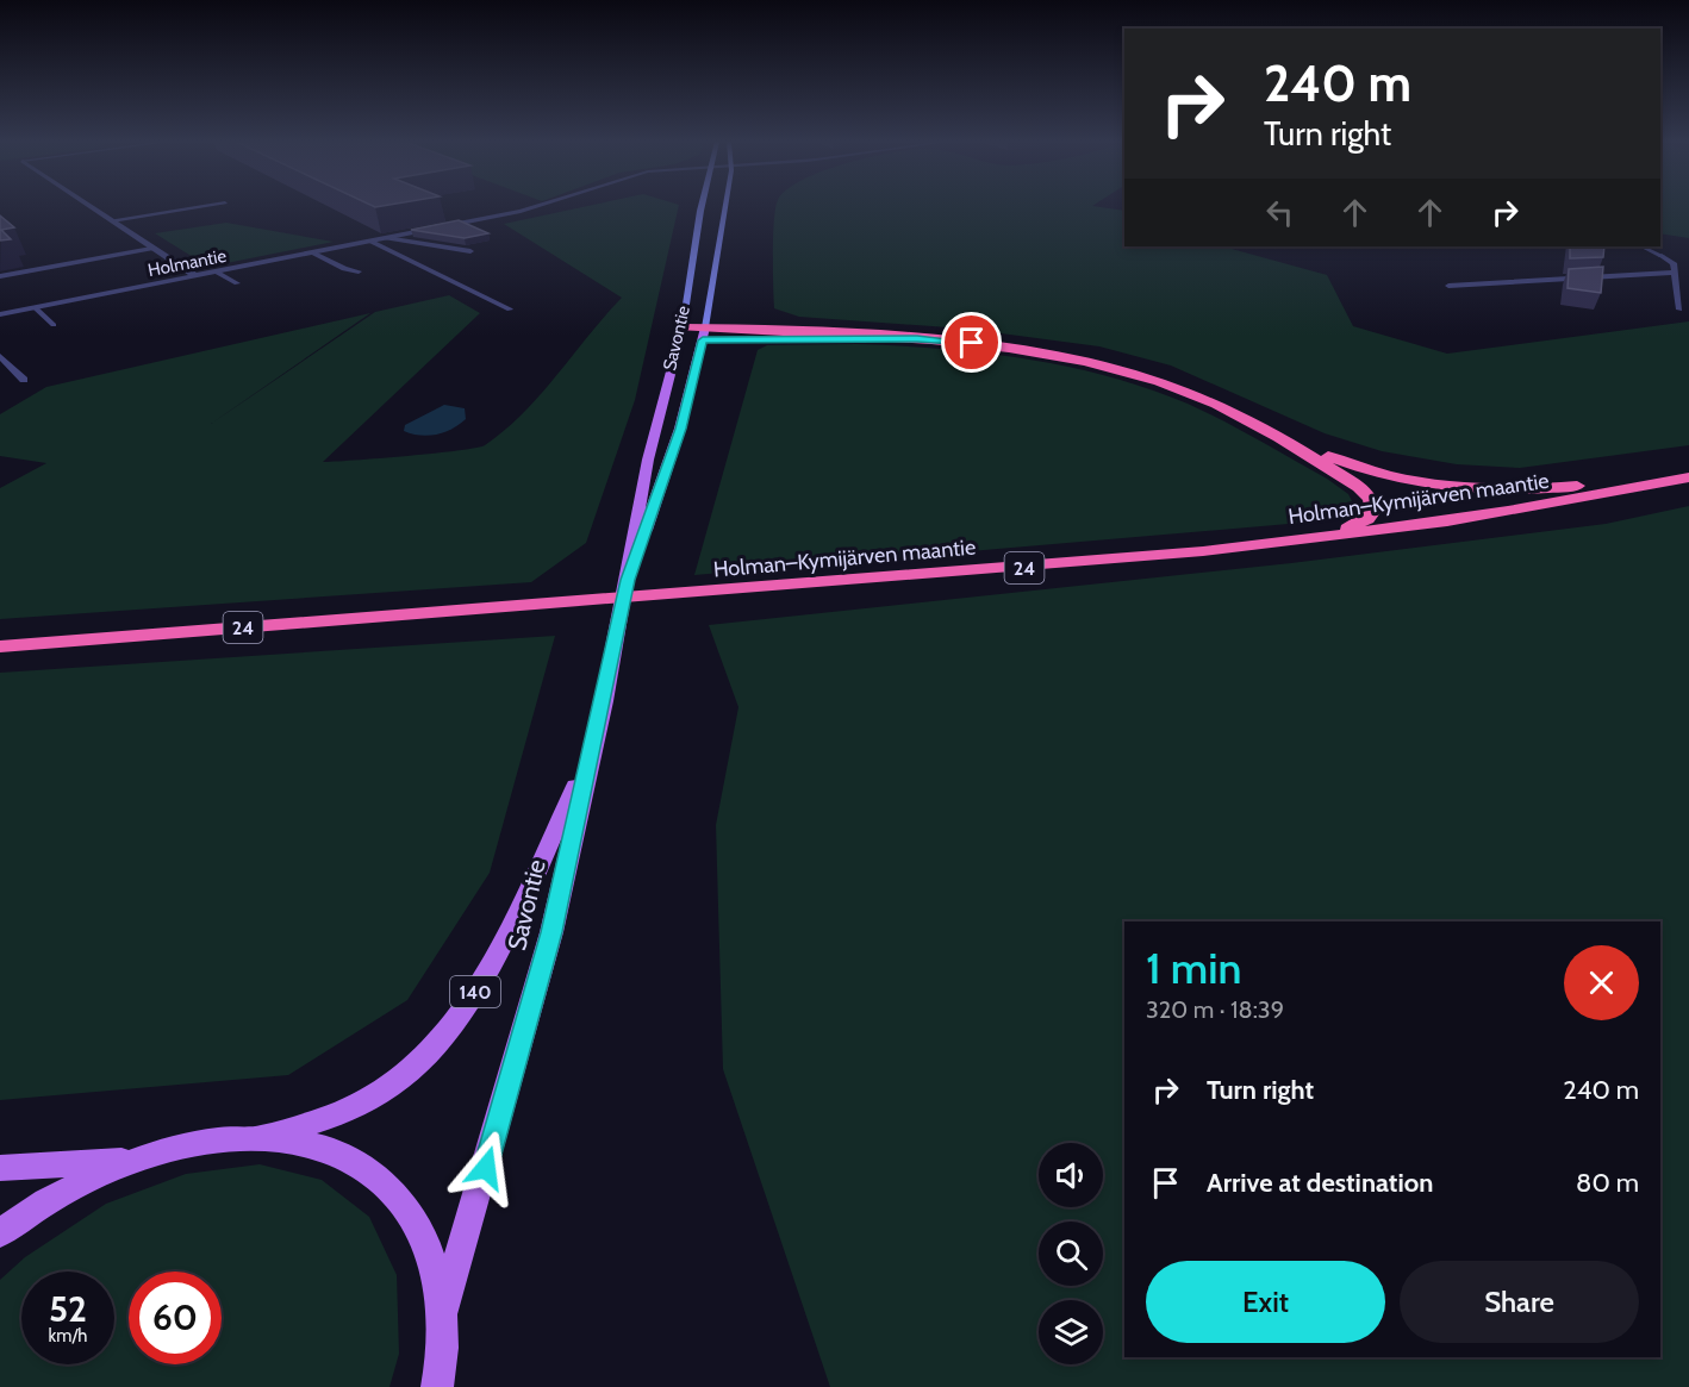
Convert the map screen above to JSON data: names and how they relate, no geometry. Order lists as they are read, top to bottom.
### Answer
{
  "streets": {
    "highway": ["Holman–Kymijärven maantie", "24"],
    "main road": ["Savontie", "140"],
    "street": ["Holmantie"]
  },
  "crossings": [
    ["Savontie", "140"]
  ],
  "page": {
    "turn": ["240 m", "Turn right"],
    "heading": ["1 min", "320 m · 18:39"],
    "list": [
      {
        "name": "Turn right",
        "value": "240 m"
      },
      {
        "name": "Arrive at destination",
        "value": "80 m"
      }
    ],
    "buttons": ["Exit", "Share"],
    "speed": "52 km/h",
    "limit": "60"
  }
}
